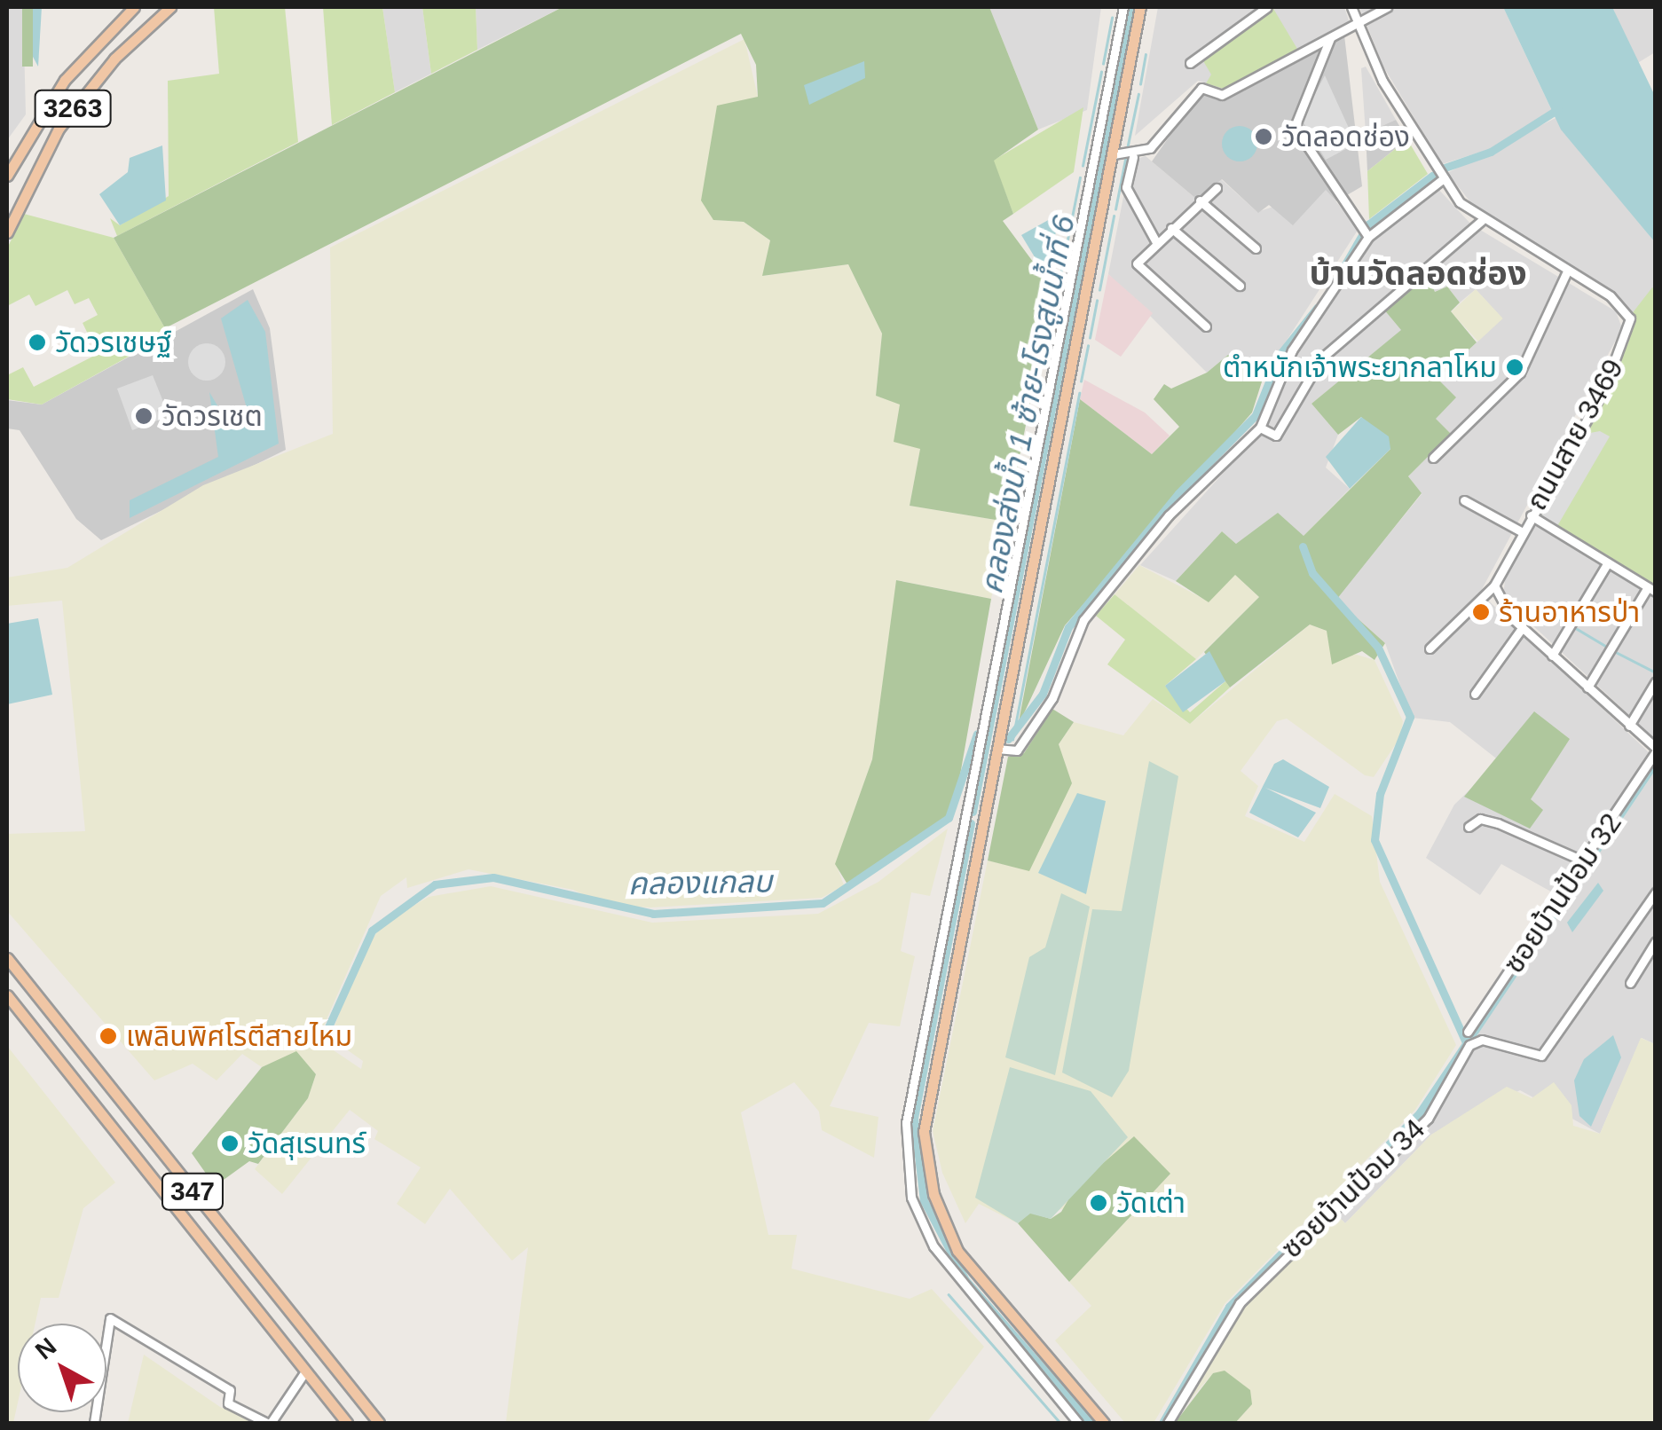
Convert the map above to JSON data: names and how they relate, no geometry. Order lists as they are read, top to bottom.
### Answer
{
  "streets": {
    "main road": ["3263", "347"],
    "street": ["ถนนสาย 3469", "ซอยบ้านป้อม 32", "ซอยบ้านป้อม 34"]
  },
  "districts": ["บ้านวัดลอดช่อง"],
  "water": ["คลองส่งน้ำ 1 ซ้าย-โรงสูบน้ำที่ 6", "คลองแกลบ"],
  "places": [
    "วัดลอดช่อง",
    "วัดวรเชษฐ์",
    "ตำหนักเจ้าพระยากลาโหม",
    "วัดวรเชต",
    "ร้านอาหารป่า",
    "เพลินพิศโรตีสายไหม",
    "วัดสุเรนทร์",
    "วัดเต่า"
  ],
  "north": "top left"
}
